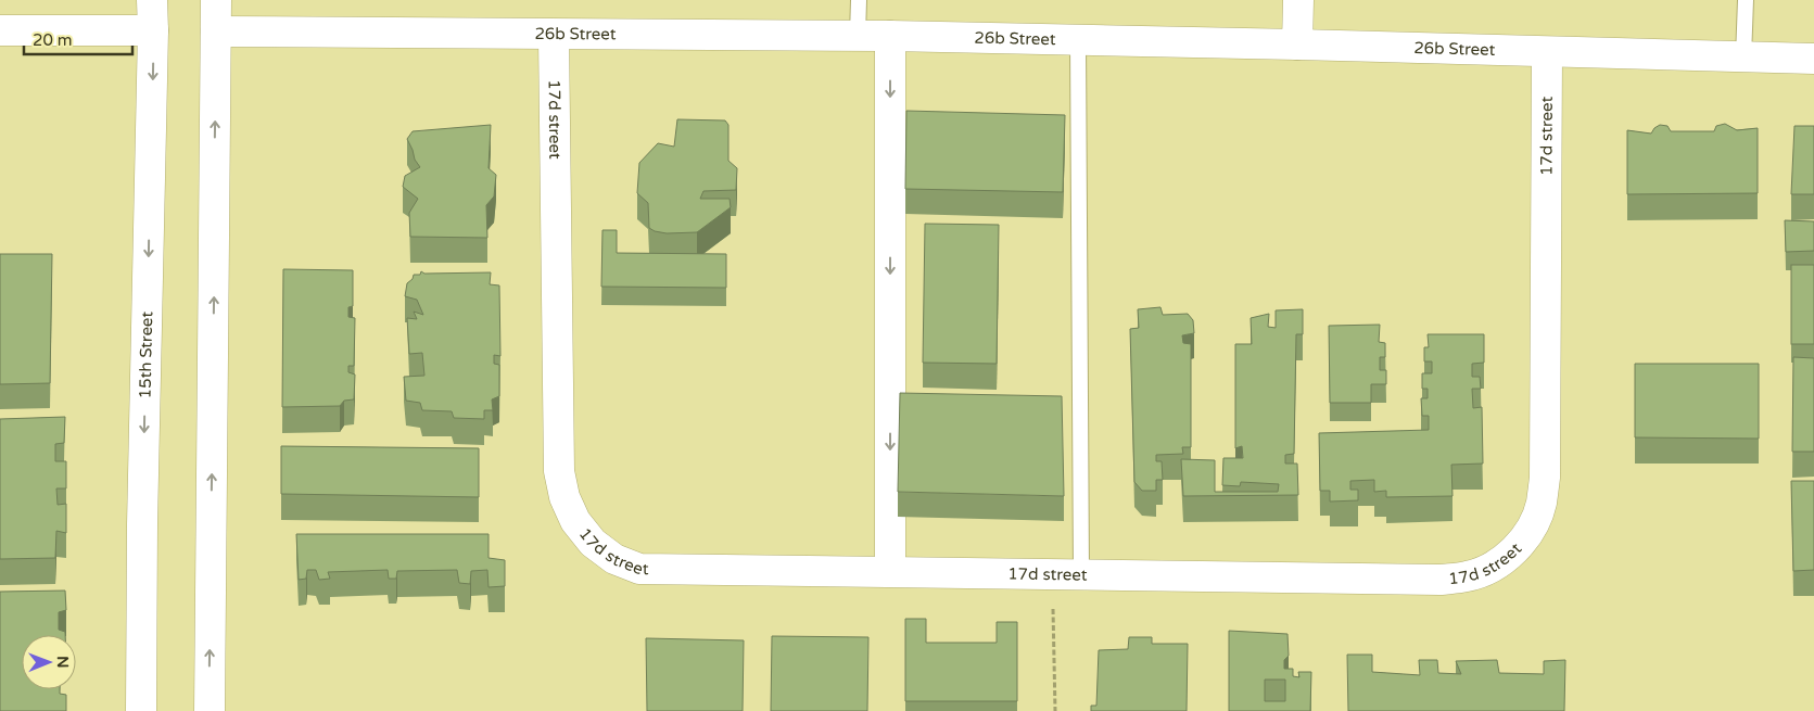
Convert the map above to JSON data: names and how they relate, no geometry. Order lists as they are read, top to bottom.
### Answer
{
  "streets": {
    "street": ["26b Street", "17d street", "15th Street"]
  },
  "crossings": [
    ["26b Street", "17d street"]
  ],
  "scale_bar": "20 m",
  "north": "right"
}
